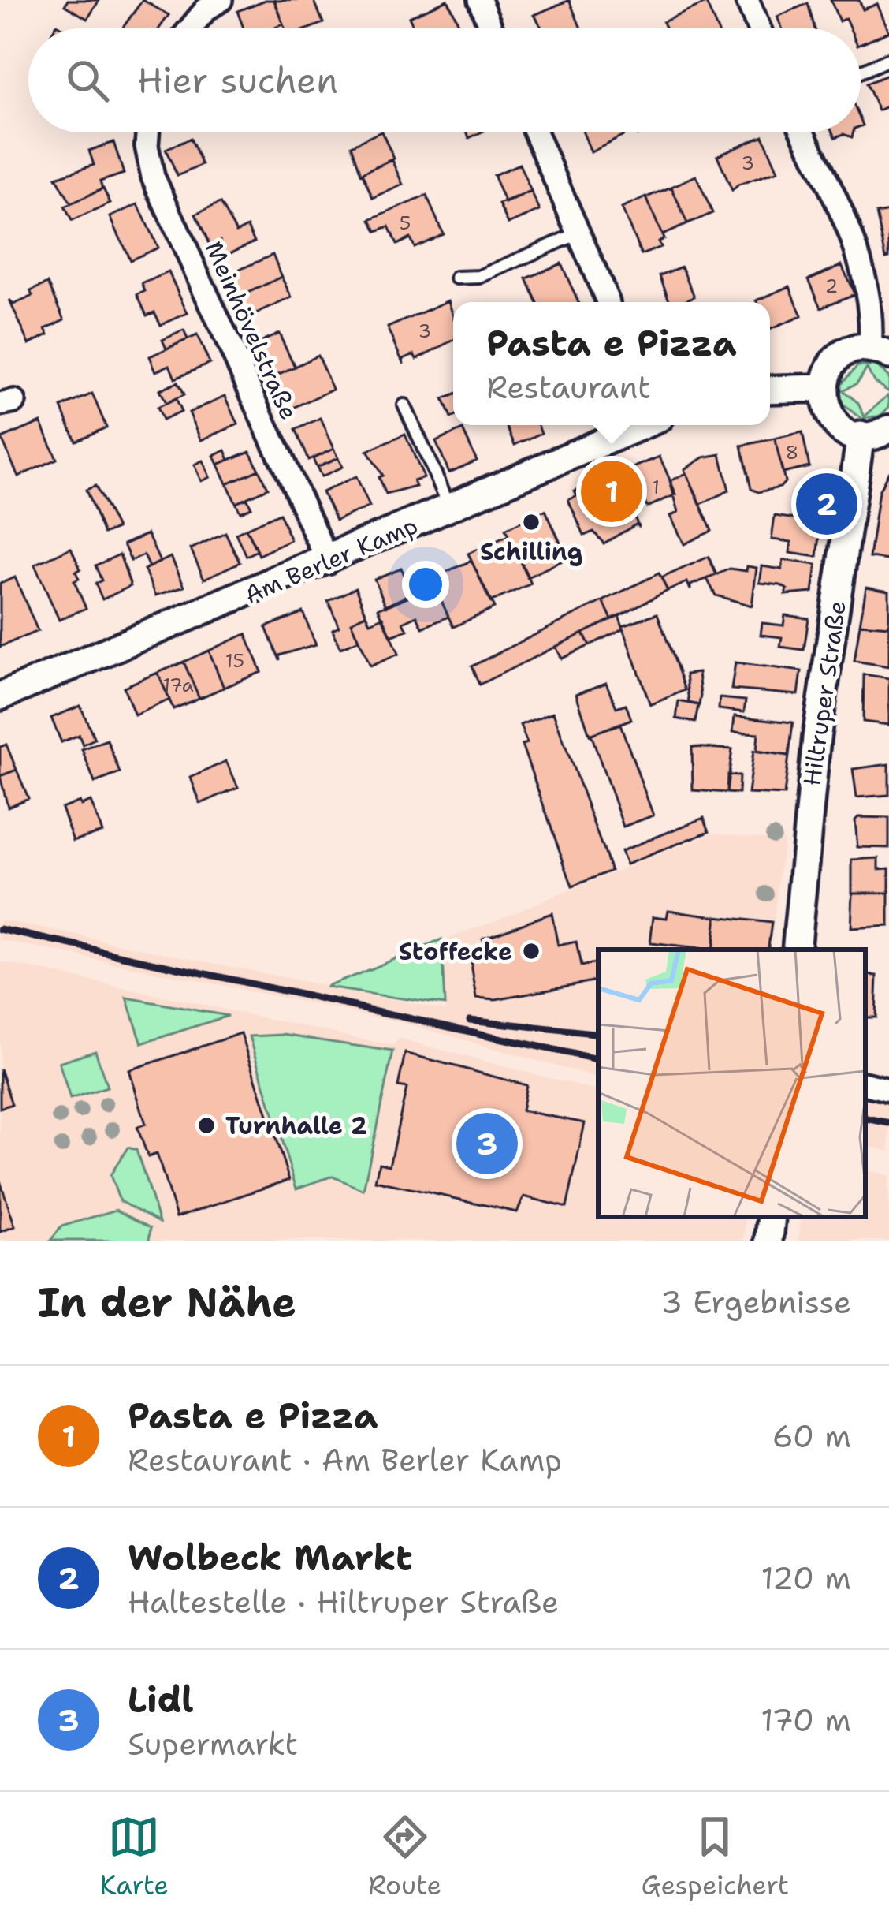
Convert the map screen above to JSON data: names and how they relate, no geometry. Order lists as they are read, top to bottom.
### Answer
{
  "streets": {
    "street": ["Meinhövelstraße", "Am Berler Kamp", "Hiltruper Straße"]
  },
  "crossings": [
    ["Meinhövelstraße", "Am Berler Kamp"]
  ],
  "places": ["Schilling", "Stoffecke", "Turnhalle 2"],
  "house_numbers": [
    "3",
    "5",
    "2",
    "3",
    "8",
    "1",
    "15",
    "17a"
  ],
  "page": {
    "search": "Hier suchen",
    "popup": ["Pasta e Pizza", "Restaurant"],
    "pins": ["1", "2", "3"],
    "heading": ["In der Nähe", "3 Ergebnisse"],
    "list": [
      {
        "mark": "1",
        "name": "Pasta e Pizza",
        "note": "Restaurant · Am Berler Kamp",
        "value": "60 m"
      },
      {
        "mark": "2",
        "name": "Wolbeck Markt",
        "note": "Haltestelle · Hiltruper Straße",
        "value": "120 m"
      },
      {
        "mark": "3",
        "name": "Lidl",
        "note": "Supermarkt",
        "value": "170 m"
      }
    ],
    "nav": ["Karte", "Route", "Gespeichert"]
  }
}
